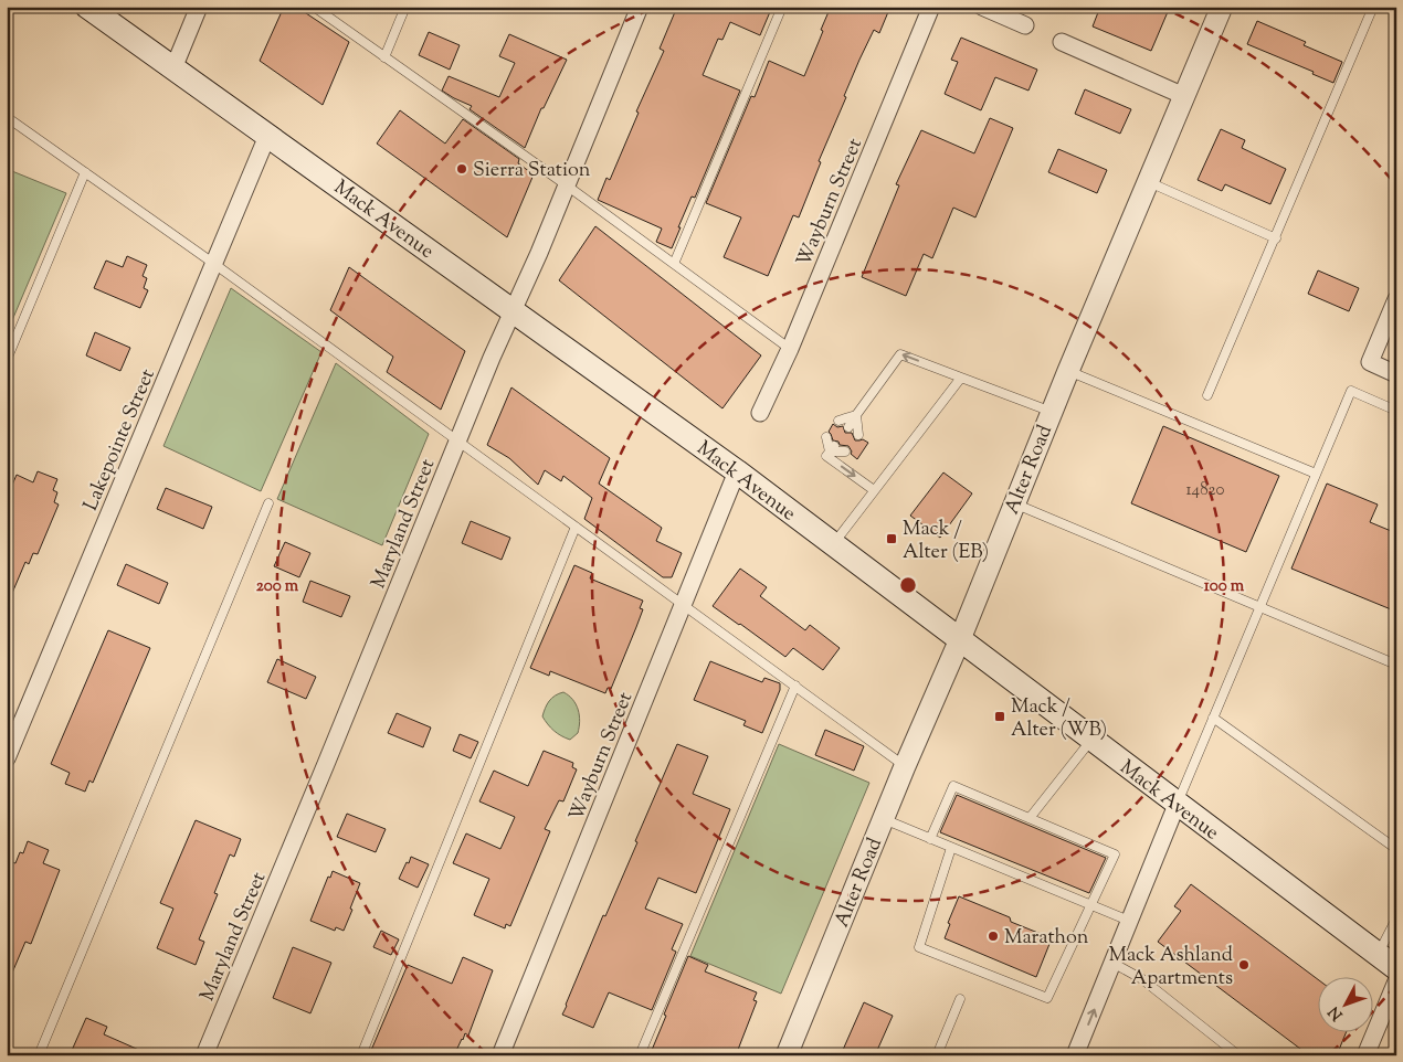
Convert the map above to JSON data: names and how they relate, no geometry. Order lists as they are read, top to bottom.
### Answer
{
  "streets": {
    "main road": ["Mack Avenue"],
    "street": [
      "Wayburn Street",
      "Lakepointe Street",
      "Alter Road",
      "Maryland Street"
    ]
  },
  "crossings": [
    ["Wayburn Street", "Mack Avenue"],
    ["Mack Avenue", "Lakepointe Street"],
    ["Mack Avenue", "Alter Road"],
    ["Mack Avenue", "Maryland Street"]
  ],
  "places": {
    "other": ["Sierra Station", "Marathon", "Mack Ashland Apartments"],
    "transit": ["Mack / Alter (EB)", "Mack / Alter (WB)"]
  },
  "house_numbers": ["14820"],
  "north": "bottom left",
  "rings": ["100 m", "200 m"]
}
